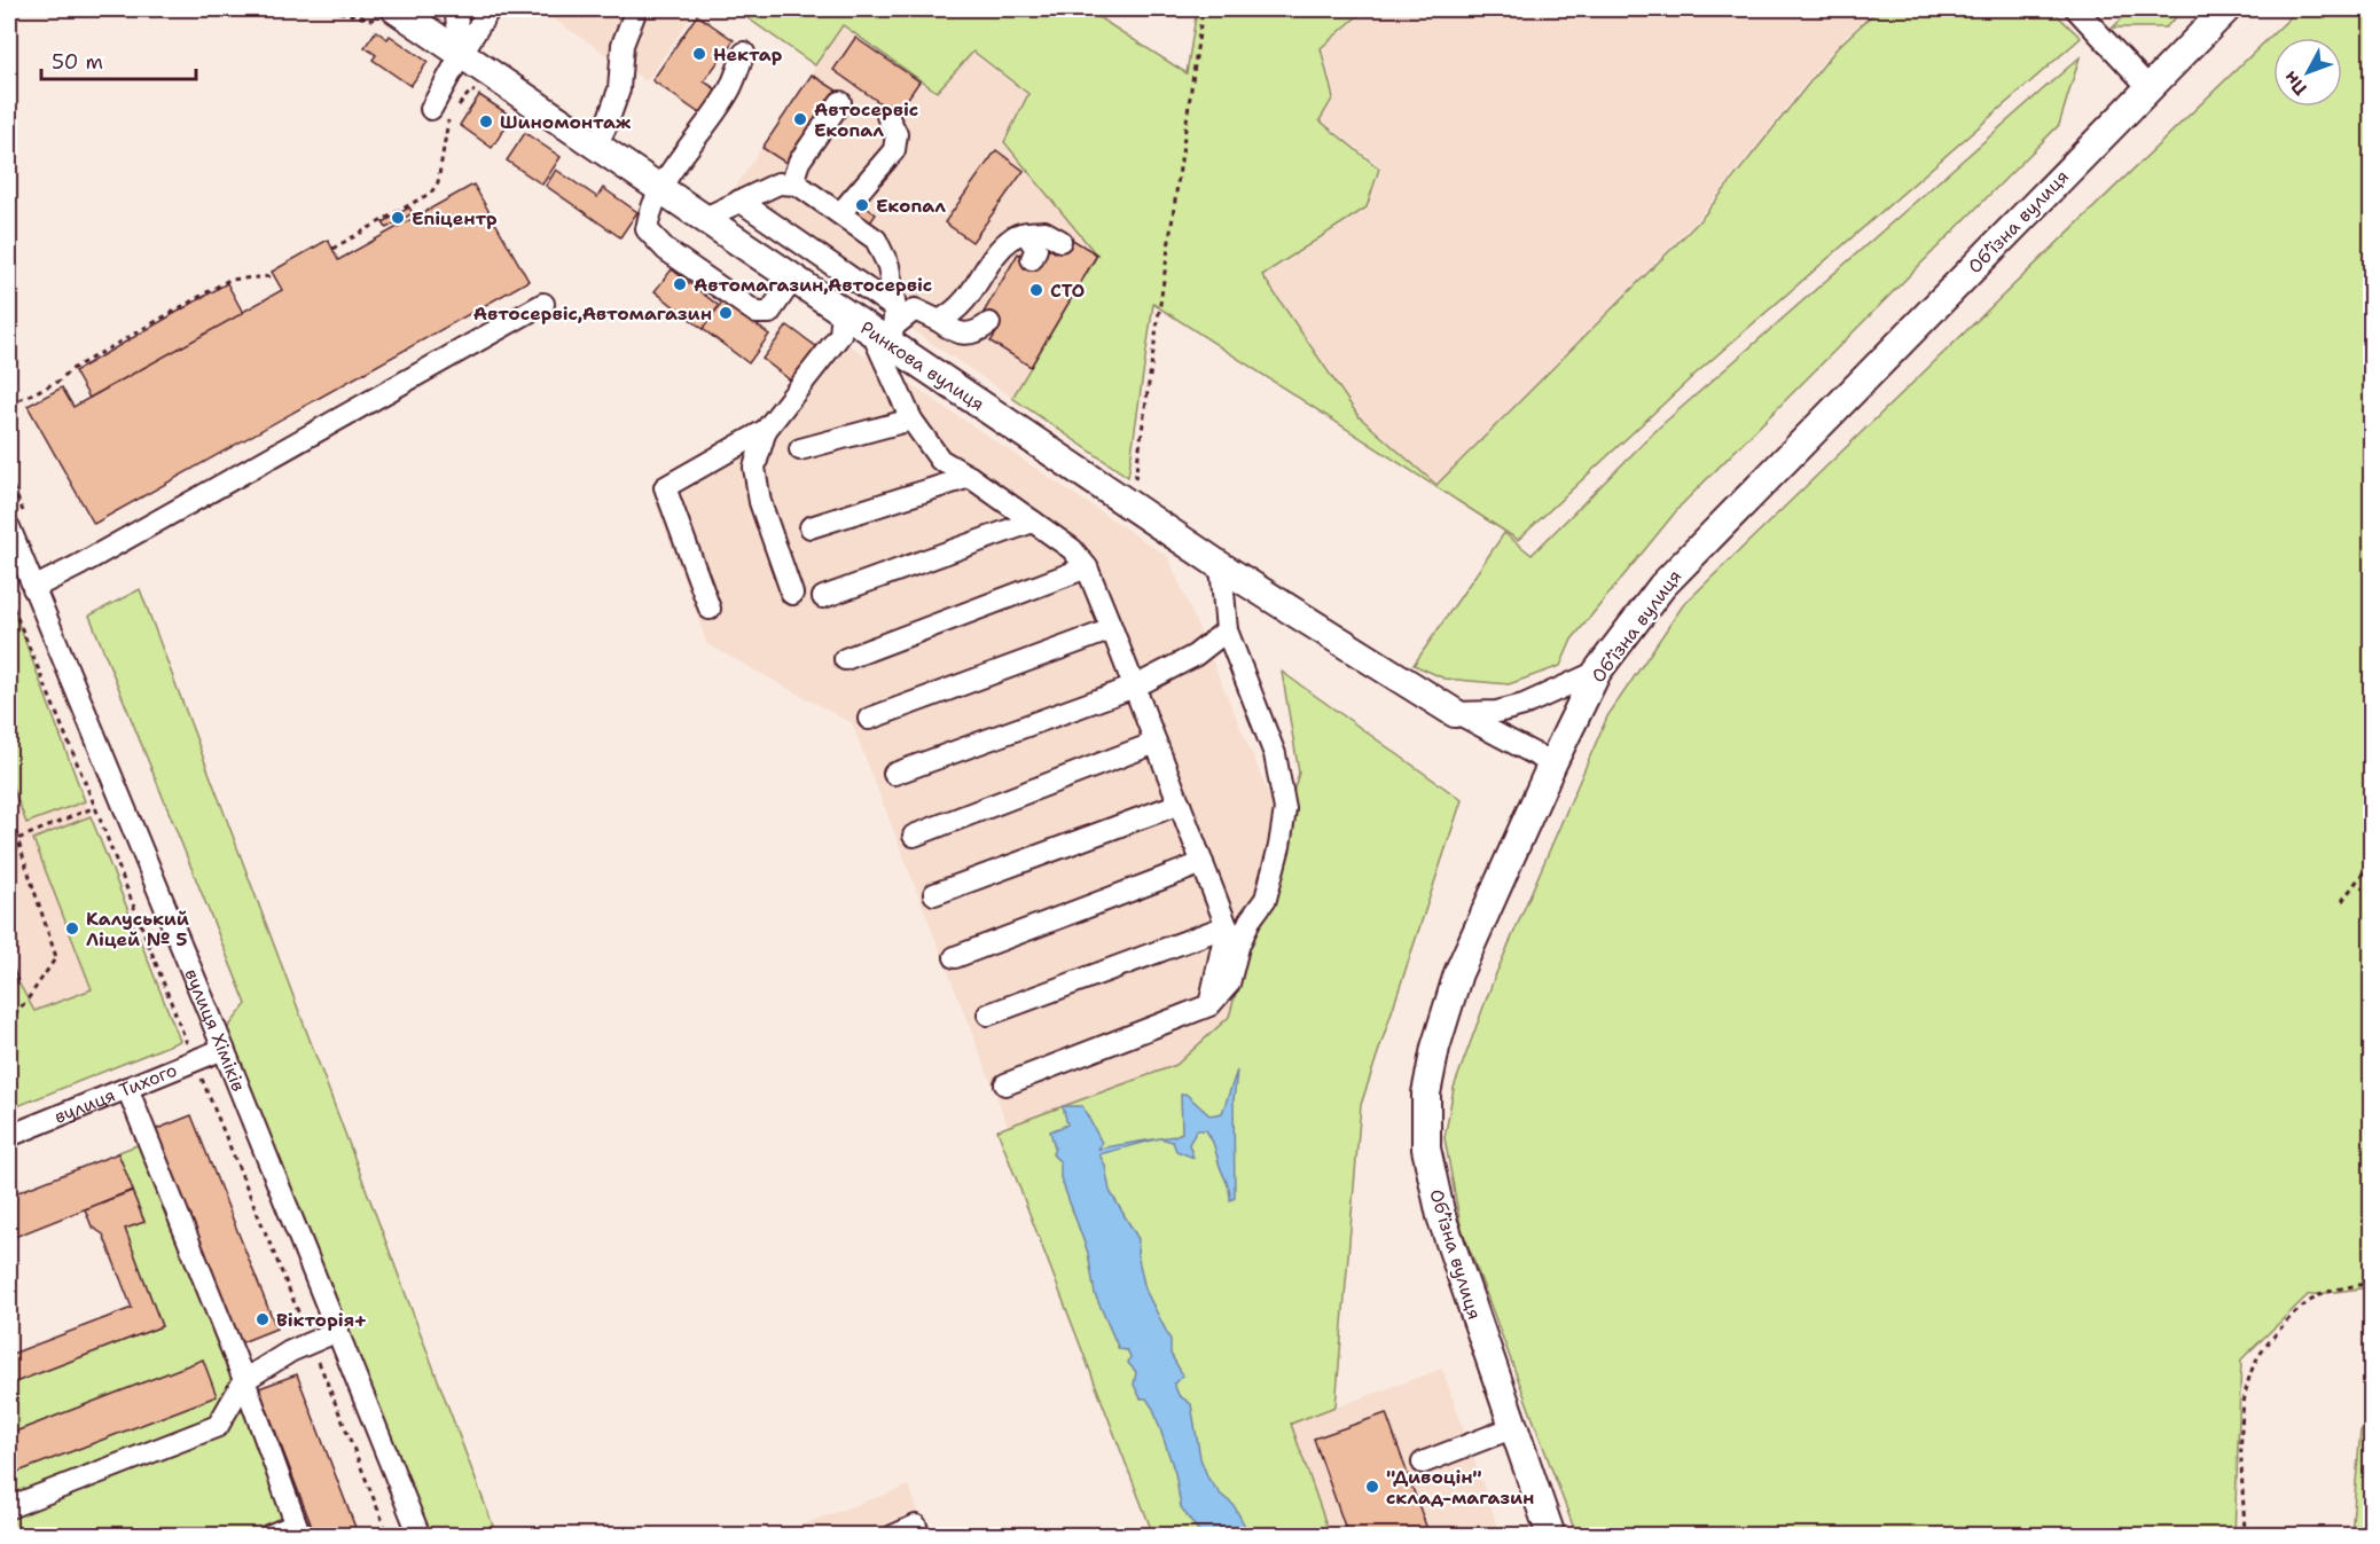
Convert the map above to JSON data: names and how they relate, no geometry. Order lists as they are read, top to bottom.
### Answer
{
  "streets": {
    "main road": ["Обʼїзна вулиця", "Ринкова вулиця"],
    "street": ["вулиця Хіміків", "вулиця Тихого"]
  },
  "crossings": [
    ["Обʼїзна вулиця", "Ринкова вулиця"],
    ["вулиця Хіміків", "вулиця Тихого"]
  ],
  "places": [
    "Нектар",
    "Автосервіс Екопал",
    "Шиномонтаж",
    "Екопал",
    "Епіцентр",
    "Автомагазин,Автосервіс",
    "СТО",
    "Автосервіс,Автомагазин",
    "Калуський Ліцей № 5",
    "Вікторія+",
    "\"Дивоцін\" склад-магазин"
  ],
  "scale_bar": "50 m",
  "north": "bottom left"
}
